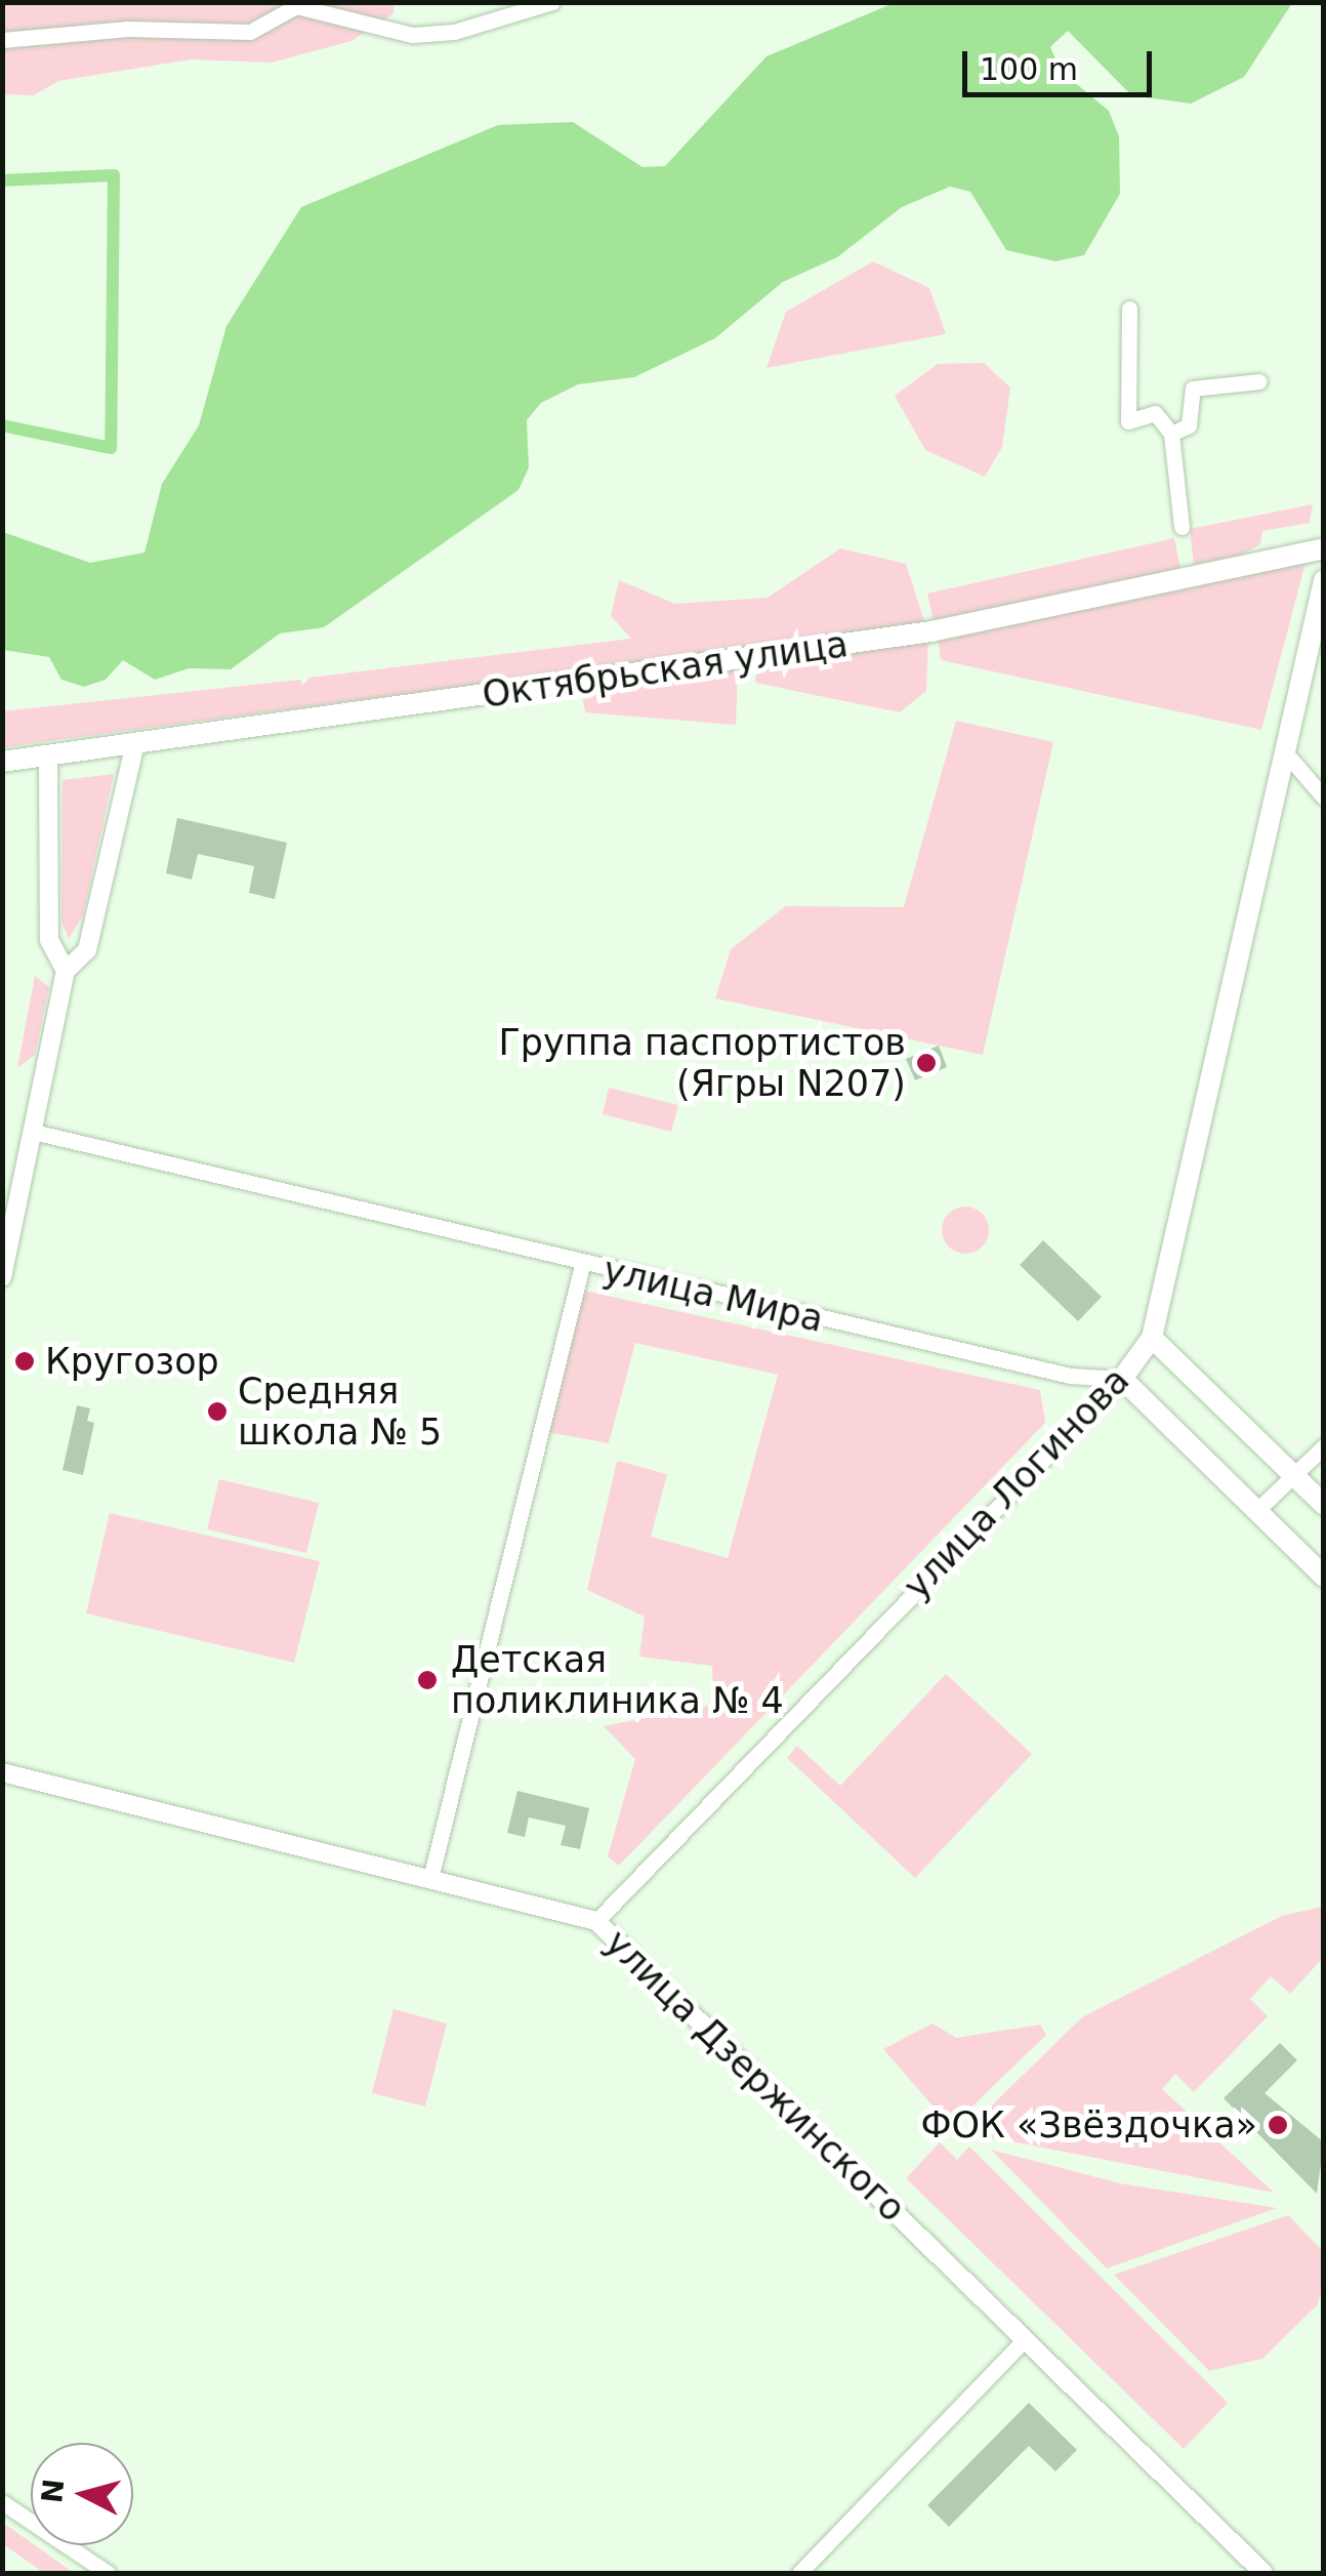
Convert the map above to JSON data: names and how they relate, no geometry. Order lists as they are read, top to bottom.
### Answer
{
  "streets": {
    "main road": ["Октябрьская улица", "улица Логинова"],
    "street": ["улица Мира", "улица Дзержинского"]
  },
  "crossings": [
    ["улица Мира", "улица Логинова"],
    ["улица Логинова", "улица Дзержинского"]
  ],
  "places": [
    "Группа паспортистов (Ягры N207)",
    "Кругозор",
    "Средняя школа № 5",
    "Детская поликлиника № 4",
    "ФОК «Звёздочка»"
  ],
  "scale_bar": "100 m",
  "north": "left"
}
